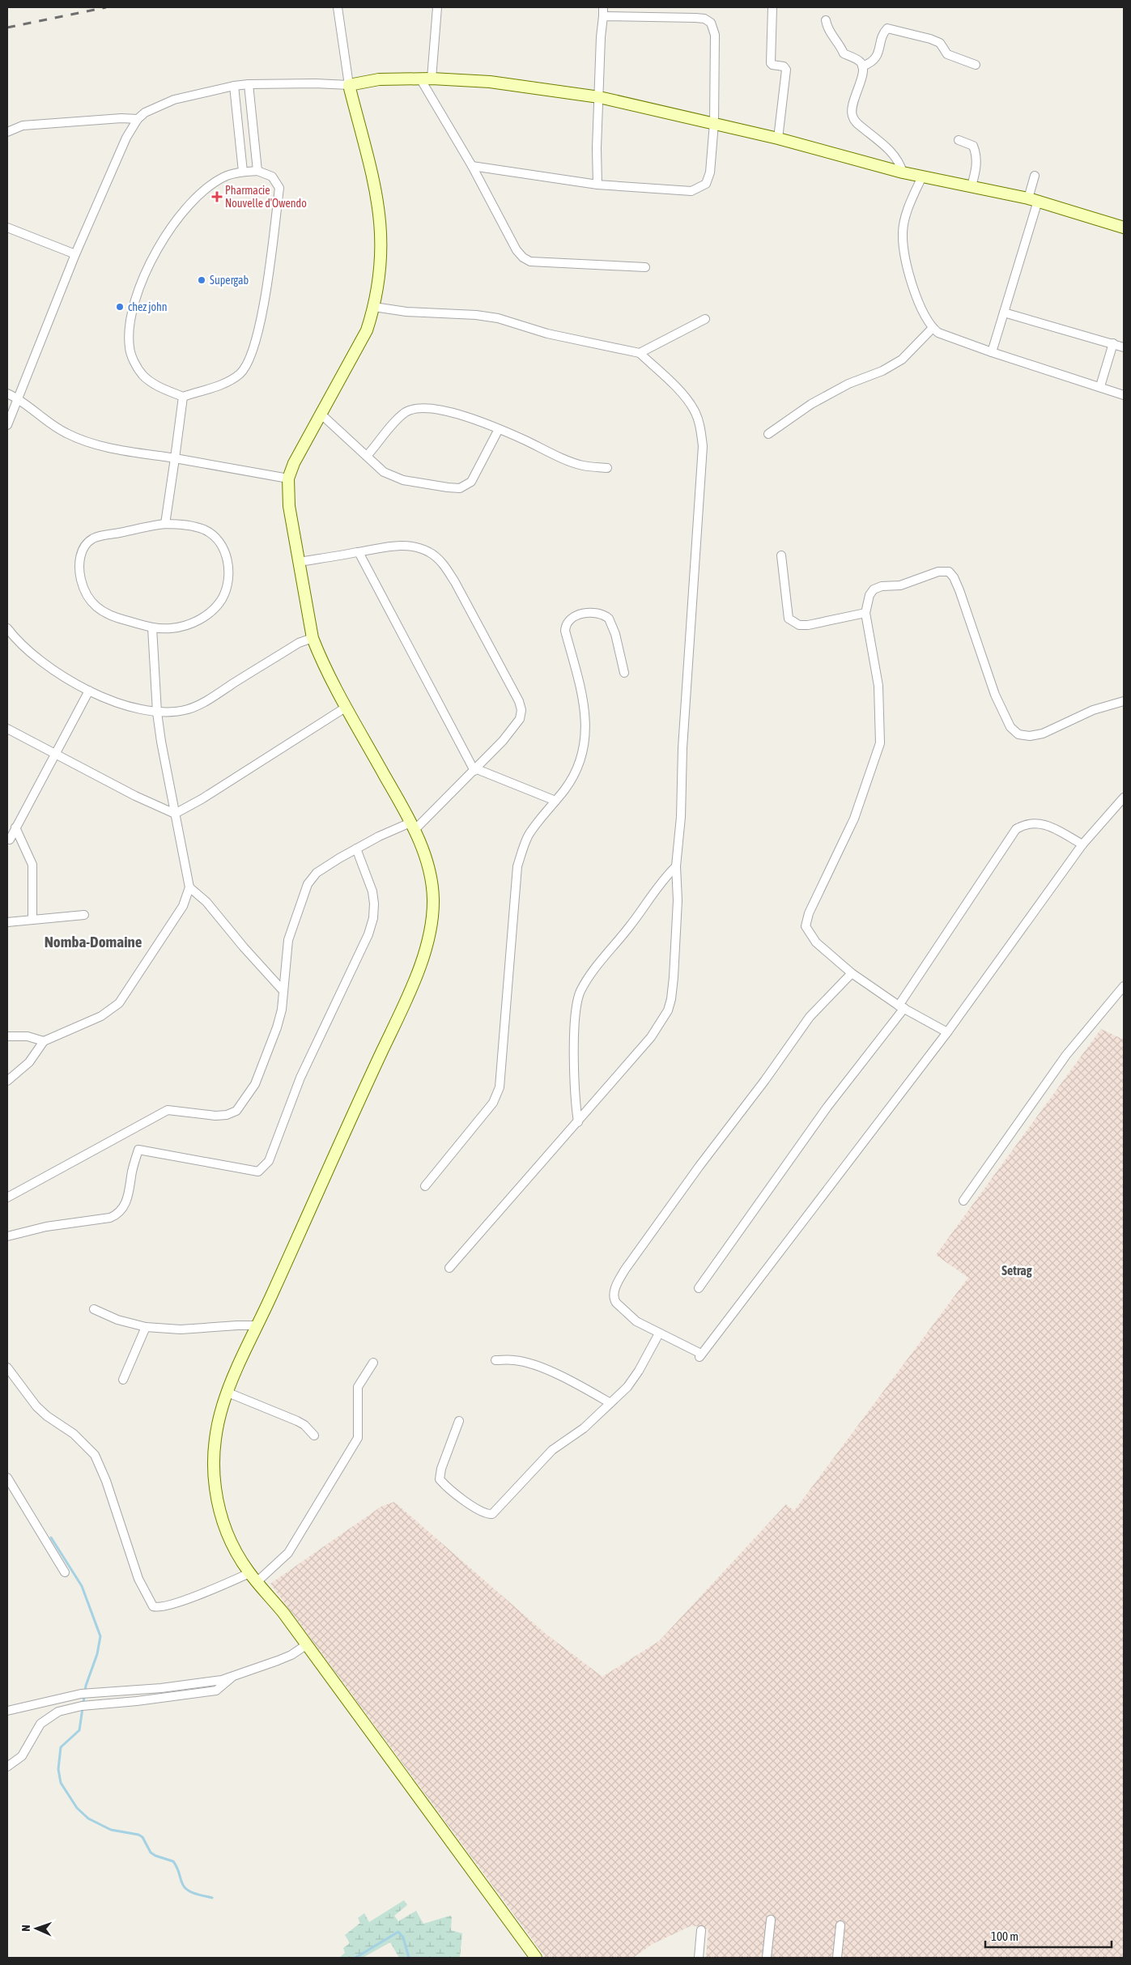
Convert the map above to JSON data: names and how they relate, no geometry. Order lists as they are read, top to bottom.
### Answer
{
  "districts": ["Nomba-Domaine", "Setrag"],
  "places": {
    "health": ["Pharmacie Nouvelle d'Owendo"],
    "other": ["Supergab", "chez john"]
  },
  "scale_bar": "100 m",
  "north": "left"
}
